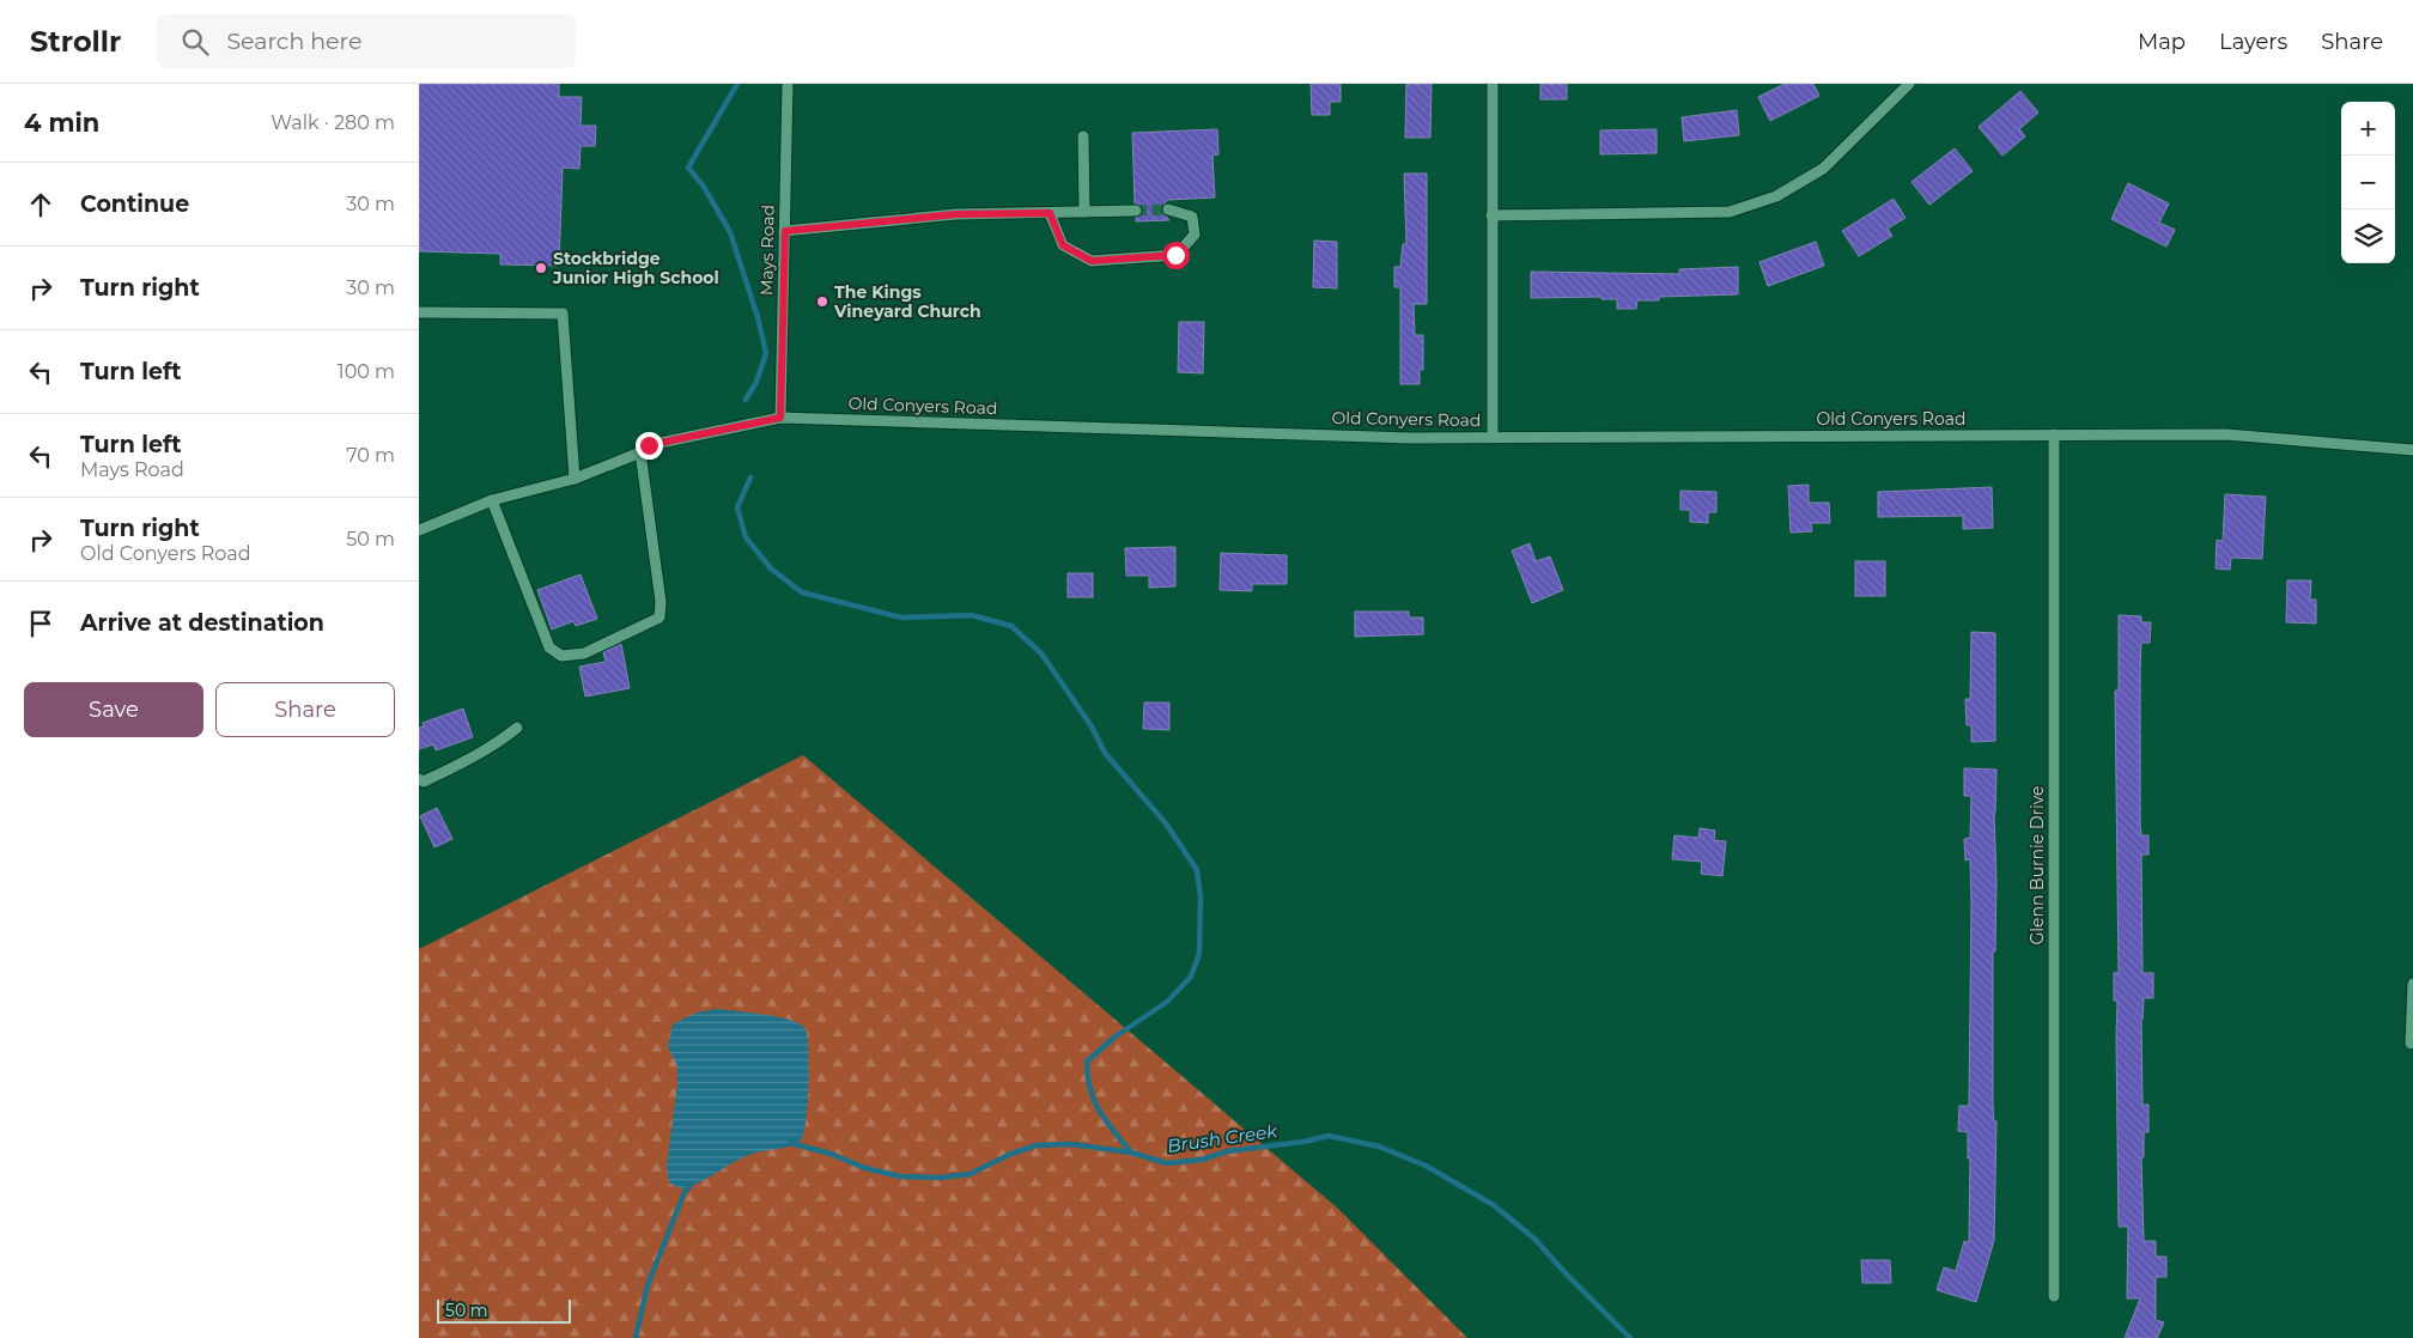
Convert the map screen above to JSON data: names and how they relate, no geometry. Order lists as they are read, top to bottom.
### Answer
{
  "streets": {
    "street": ["Mays Road", "Old Conyers Road", "Glenn Burnie Drive"]
  },
  "crossings": [
    ["Mays Road", "Old Conyers Road"],
    ["Old Conyers Road", "Glenn Burnie Drive"]
  ],
  "water": ["Brush Creek"],
  "places": ["Stockbridge Junior High School", "The Kings Vineyard Church"],
  "scale_bar": "50 m",
  "page": {
    "header": "Strollr",
    "search": "Search here",
    "nav": ["Map", "Layers", "Share"],
    "heading": ["4 min", "Walk · 280 m"],
    "map_buttons": ["+", "−"],
    "list": [
      ["Continue", "30 m"],
      ["Turn right", "30 m"],
      ["Turn left", "100 m"],
      ["Turn left", "Mays Road", "70 m"],
      ["Turn right", "Old Conyers Road", "50 m"],
      "Arrive at destination"
    ],
    "buttons": ["Save", "Share"],
    "scale": "50 m"
  }
}
